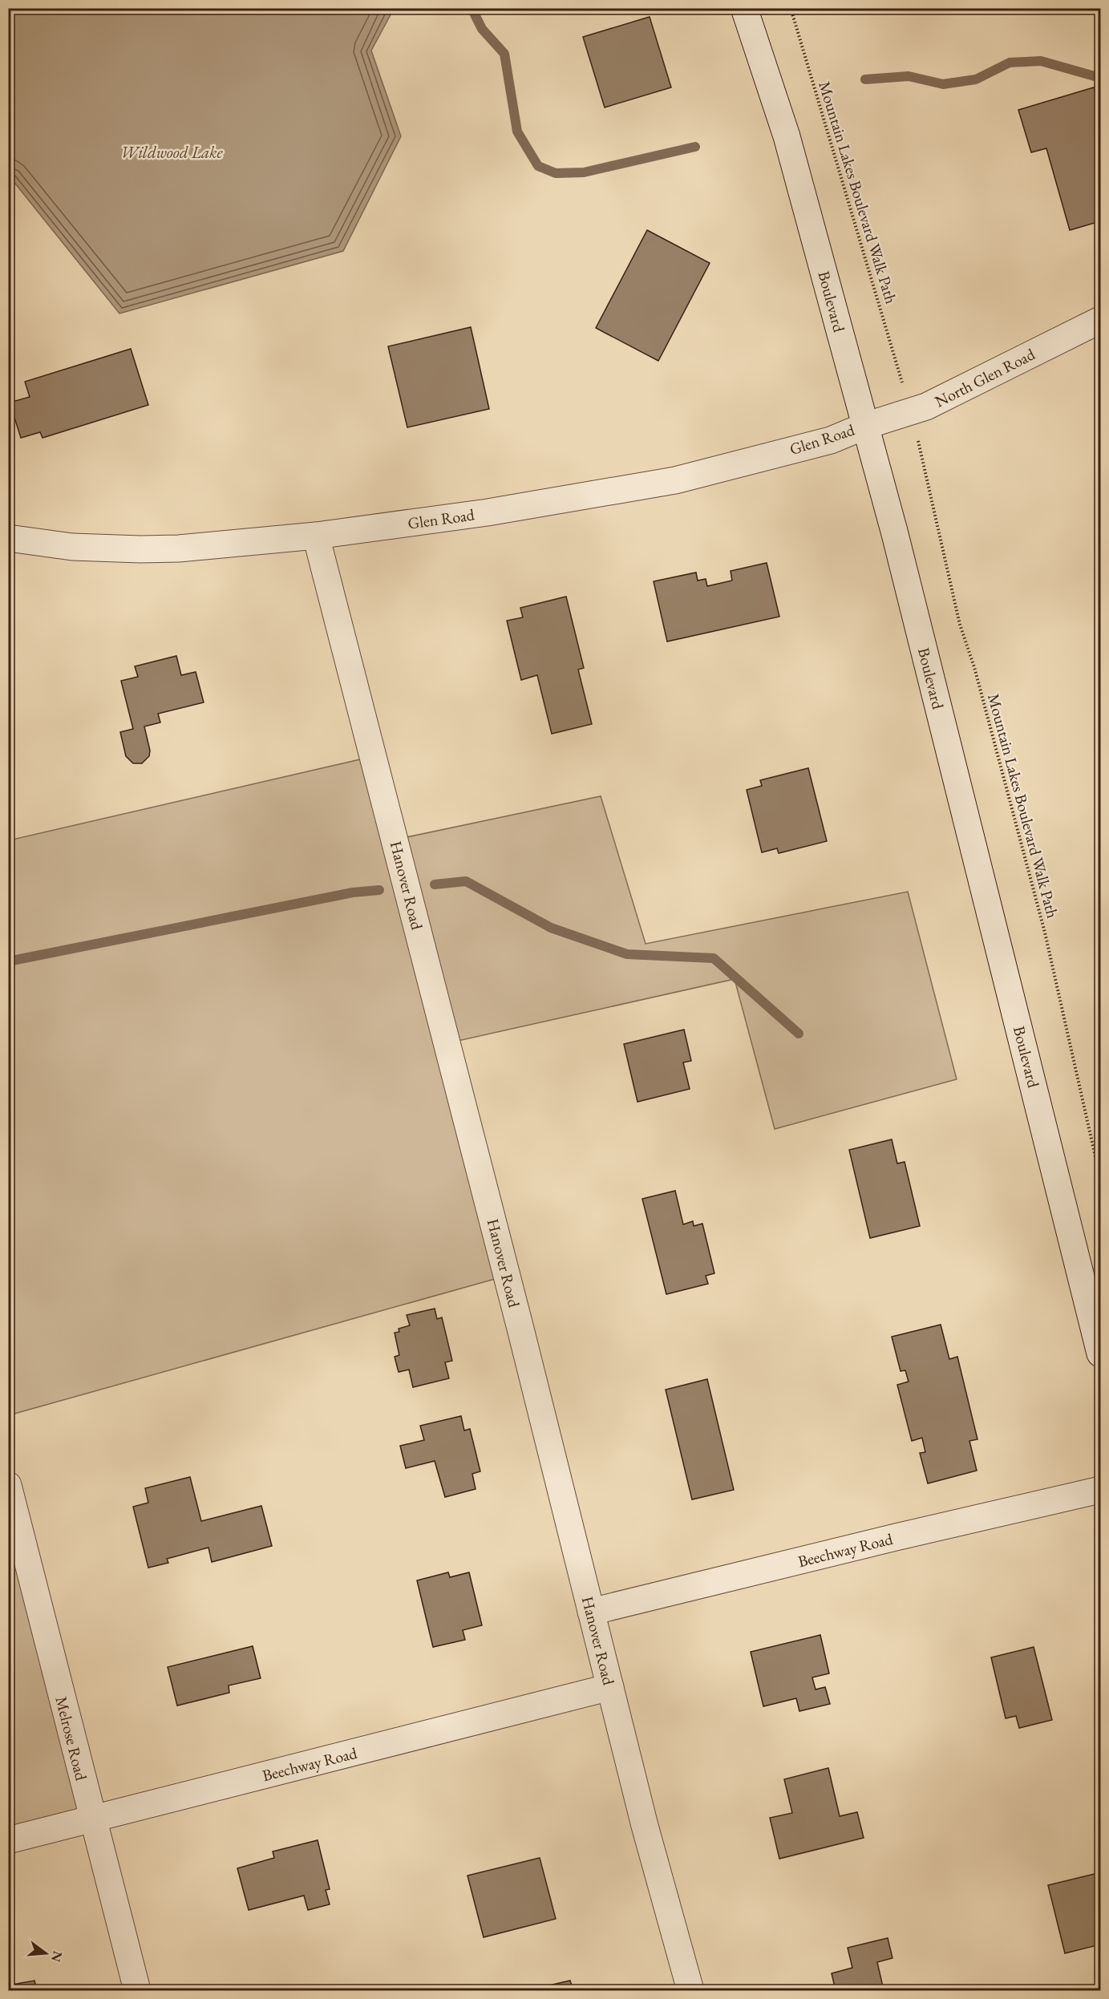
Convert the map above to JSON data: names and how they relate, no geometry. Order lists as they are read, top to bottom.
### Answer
{
  "streets": {
    "street": [
      "Boulevard",
      "North Glen Road",
      "Glen Road",
      "Hanover Road",
      "Beechway Road",
      "Melrose Road"
    ],
    "path": ["Mountain Lakes Boulevard Walk Path"]
  },
  "crossings": [
    ["Boulevard", "North Glen Road"],
    ["Boulevard", "Glen Road"],
    ["North Glen Road", "Glen Road"],
    ["Glen Road", "Hanover Road"],
    ["Hanover Road", "Beechway Road"],
    ["Beechway Road", "Melrose Road"]
  ],
  "water": ["Wildwood Lake"],
  "north": "right"
}
